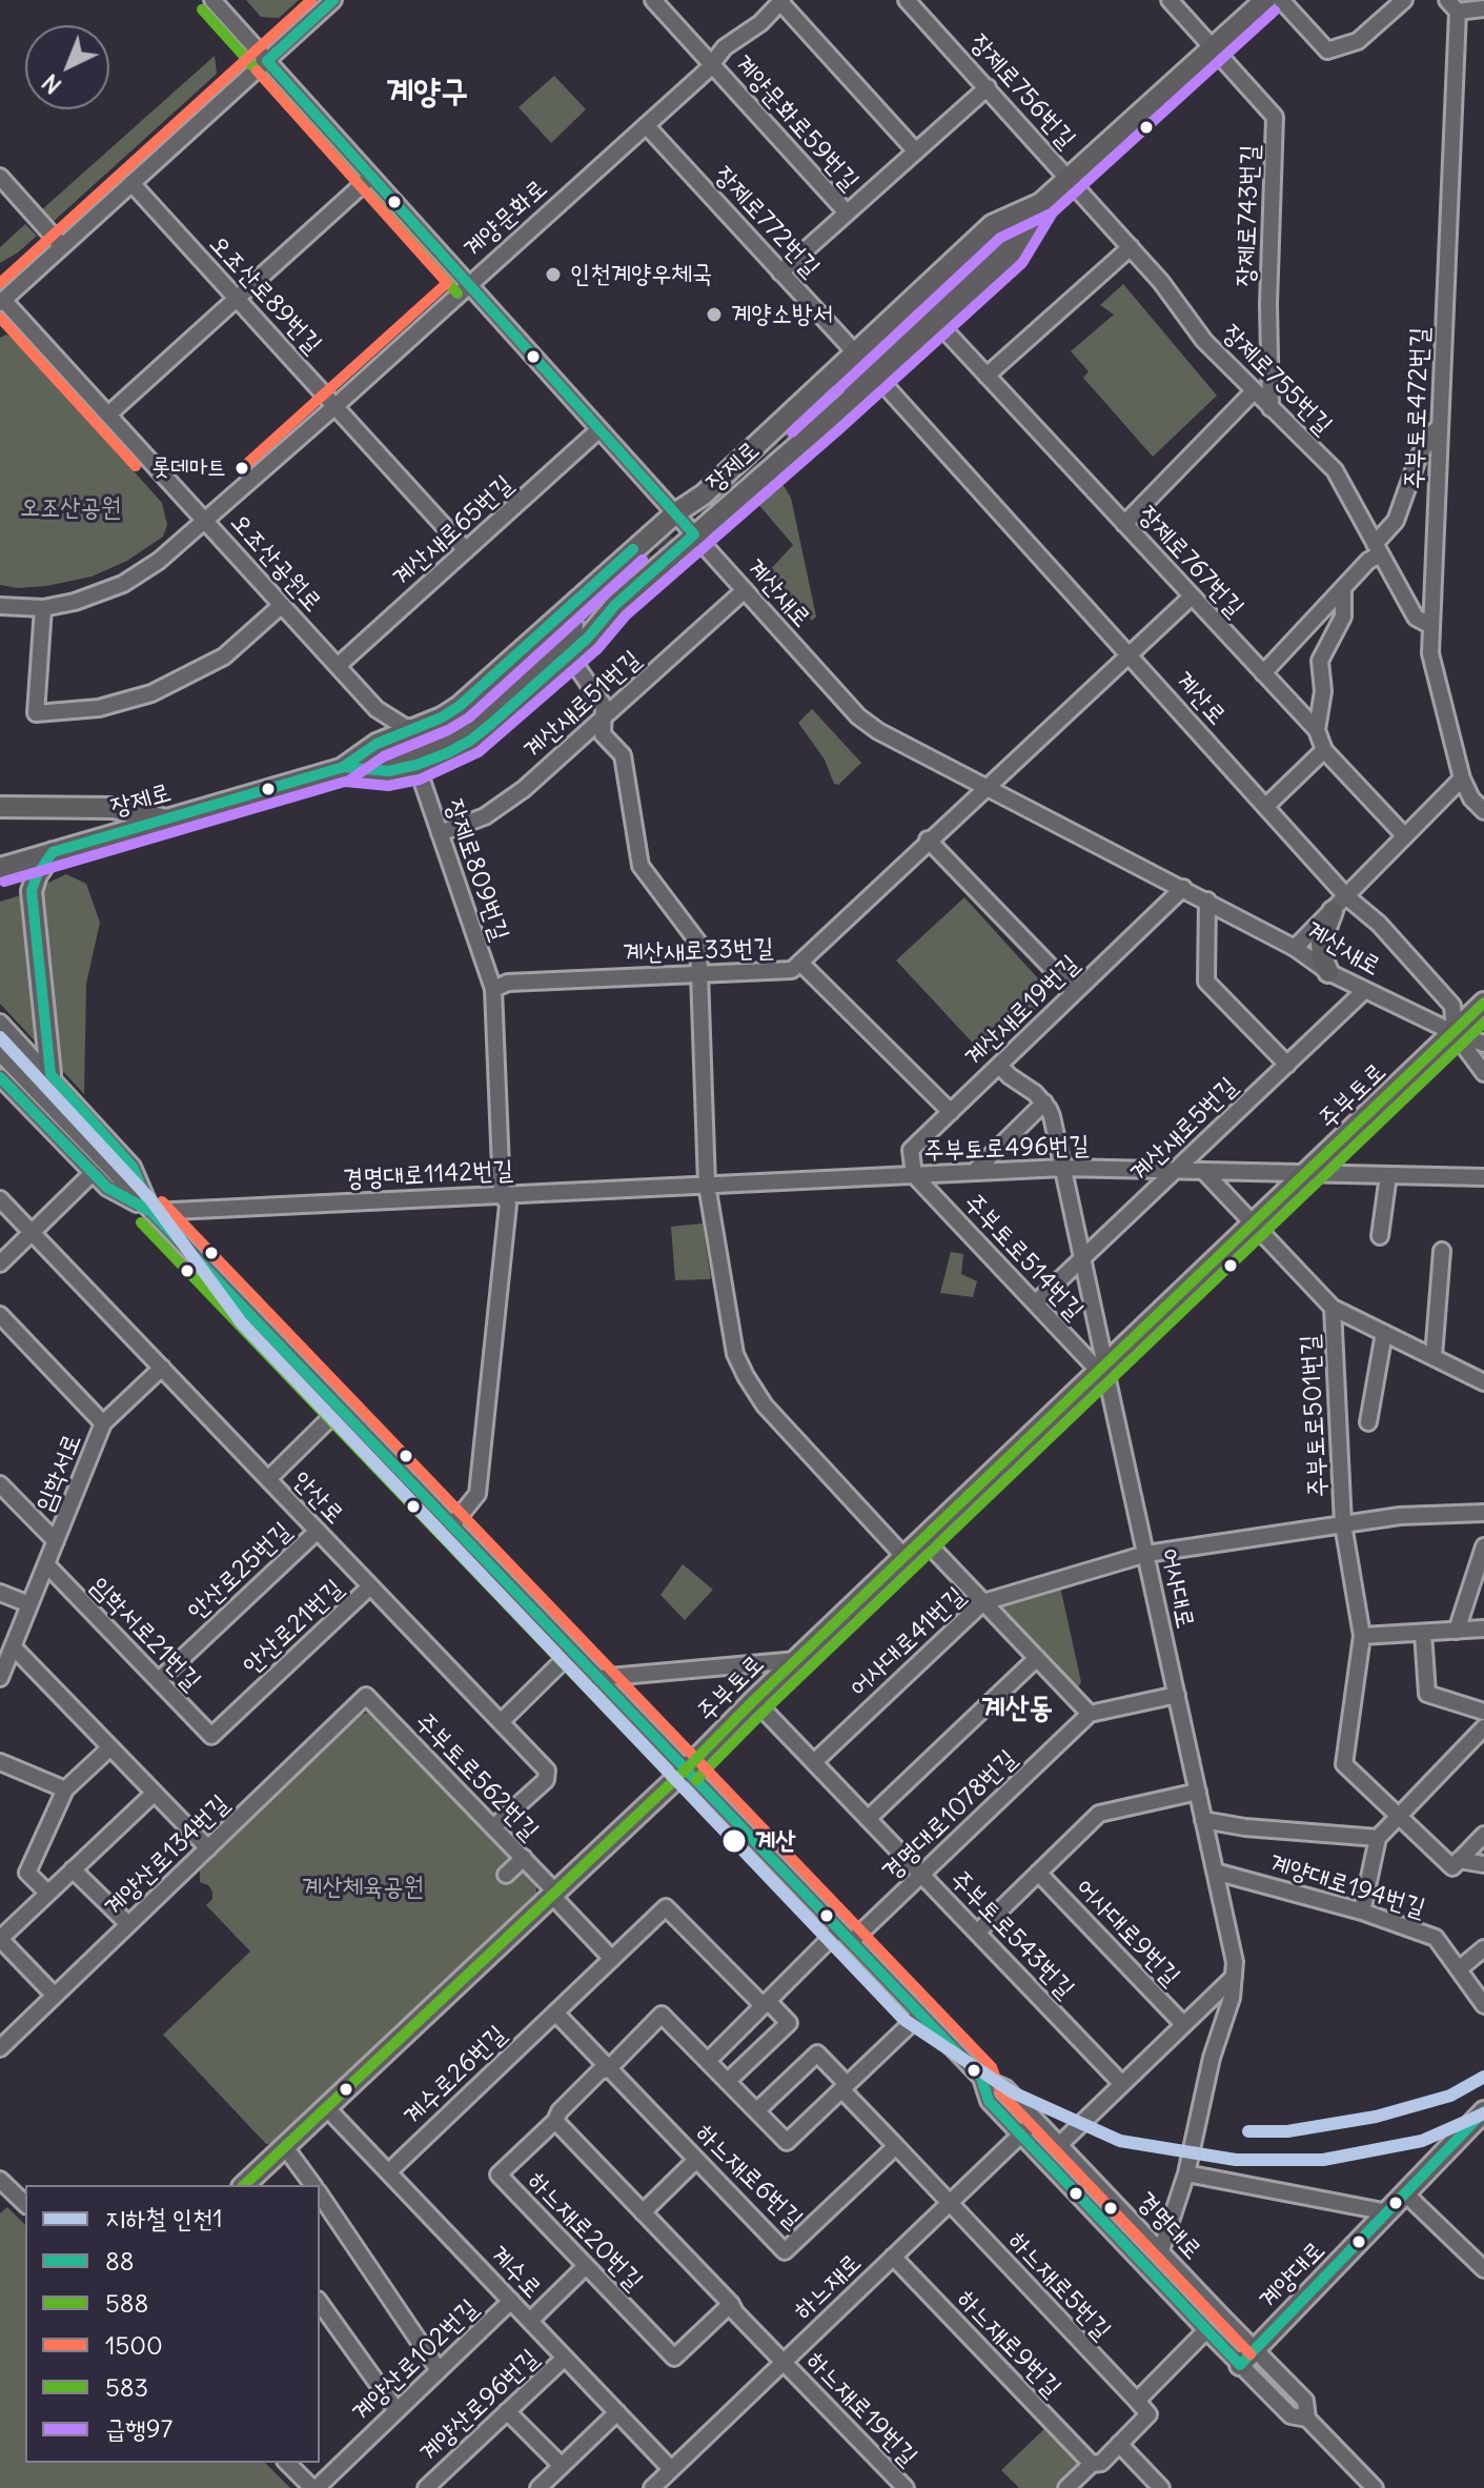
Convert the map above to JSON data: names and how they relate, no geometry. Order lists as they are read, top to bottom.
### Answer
{
  "streets": {
    "main road": ["장제로", "주부토로", "계양대로"],
    "street": [
      "장제로756번길",
      "계양문화로59번길",
      "장제로743번길",
      "계양문화로",
      "장제로772번길",
      "오조산로89번길",
      "장제로755번길",
      "주부토로472번길",
      "계산새로65번길",
      "장제로767번길",
      "오조산공원로",
      "계산새로",
      "계산로",
      "계산새로51번길",
      "장제로809번길",
      "계산새로33번길",
      "계산새로19번길",
      "계산새로5번길",
      "주부토로496번길",
      "경명대로1142번길",
      "주부토로514번길",
      "주부토로501번길",
      "임학서로",
      "안산로",
      "안산로25번길",
      "어사대로",
      "안산로21번길",
      "임학서로21번길",
      "어사대로41번길",
      "주부토로562번길",
      "경명대로1078번길",
      "계양산로134번길",
      "계양대로194번길",
      "어사대로9번길",
      "주부토로543번길",
      "계수로26번길",
      "하느재로6번길",
      "경명대로",
      "하느재로20번길",
      "계수로",
      "하느재로5번길",
      "하느재로",
      "하느재로9번길",
      "계양산로102번길",
      "계양산로96번길",
      "하느재로19번길"
    ]
  },
  "crossings": [
    ["장제로756번길", "장제로755번길"],
    ["장제로756번길", "장제로"],
    ["계양문화로59번길", "계양문화로"],
    ["장제로743번길", "장제로755번길"],
    ["장제로743번길", "장제로"],
    ["계양문화로", "장제로772번길"],
    ["계양문화로", "오조산로89번길"],
    ["계양문화로", "오조산공원로"],
    ["계양문화로", "계산새로"],
    ["장제로772번길", "장제로"],
    ["오조산로89번길", "계산새로65번길"],
    ["장제로755번길", "주부토로472번길"],
    ["장제로755번길", "장제로"],
    ["장제로", "장제로767번길"],
    ["장제로", "계산새로"],
    ["장제로", "계산로"],
    ["장제로", "장제로809번길"],
    ["계산새로65번길", "오조산공원로"],
    ["계산새로65번길", "계산새로"],
    ["장제로767번길", "계산새로33번길"],
    ["계산새로", "계산로"],
    ["계산새로", "계산새로51번길"],
    ["계산새로", "계산새로33번길"],
    ["계산새로", "계산새로19번길"],
    ["계산새로", "주부토로"],
    ["계산새로", "계산새로5번길"],
    ["계산로", "계산새로33번길"],
    ["계산로", "주부토로"],
    ["계산새로51번길", "장제로809번길"],
    ["장제로809번길", "계산새로33번길"],
    ["장제로809번길", "경명대로1142번길"],
    ["장제로809번길", "경명대로"],
    ["계산새로19번길", "주부토로496번길"],
    ["계산새로19번길", "주부토로514번길"],
    ["주부토로", "주부토로496번길"],
    ["주부토로", "주부토로514번길"],
    ["주부토로", "주부토로501번길"],
    ["주부토로", "어사대로"],
    ["주부토로", "주부토로562번길"],
    ["주부토로", "주부토로543번길"],
    ["주부토로", "경명대로"],
    ["주부토로", "계수로"],
    ["계산새로5번길", "주부토로496번길"],
    ["계산새로5번길", "주부토로514번길"],
    ["주부토로496번길", "경명대로1142번길"],
    ["주부토로496번길", "주부토로514번길"],
    ["경명대로1142번길", "경명대로"],
    ["주부토로514번길", "어사대로"],
    ["주부토로501번길", "어사대로41번길"],
    ["임학서로", "임학서로21번길"],
    ["안산로", "안산로25번길"],
    ["안산로", "안산로21번길"],
    ["안산로", "주부토로562번길"],
    ["안산로25번길", "임학서로21번길"],
    ["어사대로", "어사대로41번길"],
    ["어사대로", "계양대로194번길"],
    ["어사대로", "경명대로"],
    ["안산로21번길", "임학서로21번길"],
    ["어사대로41번길", "주부토로543번길"],
    ["주부토로562번길", "계양산로134번길"],
    ["주부토로562번길", "계수로26번길"],
    ["경명대로1078번길", "주부토로543번길"],
    ["경명대로1078번길", "경명대로"],
    ["계수로26번길", "하느재로6번길"],
    ["계수로26번길", "계수로"],
    ["경명대로", "계양대로"],
    ["경명대로", "하느재로"],
    ["계수로", "하느재로"],
    ["계수로", "계양산로102번길"],
    ["계수로", "계양산로96번길"],
    ["하느재로5번길", "하느재로"],
    ["하느재로", "하느재로9번길"],
    ["하느재로", "하느재로19번길"]
  ],
  "districts": ["계양구", "계산동"],
  "parks": ["오조산공원", "계산체육공원"],
  "places": [
    "인천계양우체국",
    "계양소방서",
    "롯데마트",
    "계산"
  ],
  "lines": [
    "transit line 88",
    "transit line 1500",
    "transit line 588",
    "transit line 급행97",
    "transit line 583",
    "metro line 인천1"
  ],
  "legend": [
    "지하철 인천1",
    "88",
    "588",
    "1500",
    "583",
    "급행97"
  ],
  "north": "bottom left"
}
